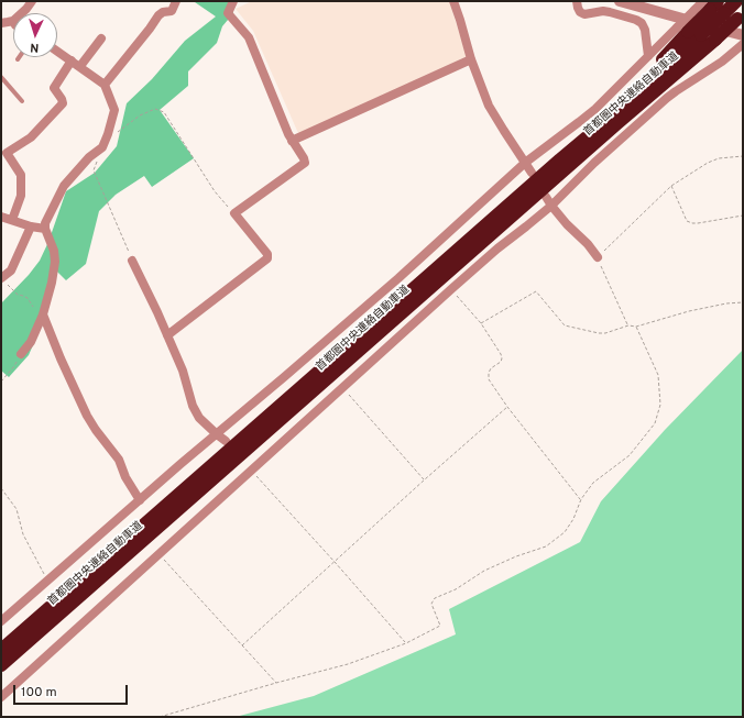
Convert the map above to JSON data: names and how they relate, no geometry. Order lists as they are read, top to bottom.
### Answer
{
  "streets": {
    "highway": ["首都圏中央連絡自動車道"]
  },
  "scale_bar": "100 m",
  "north": "bottom"
}
